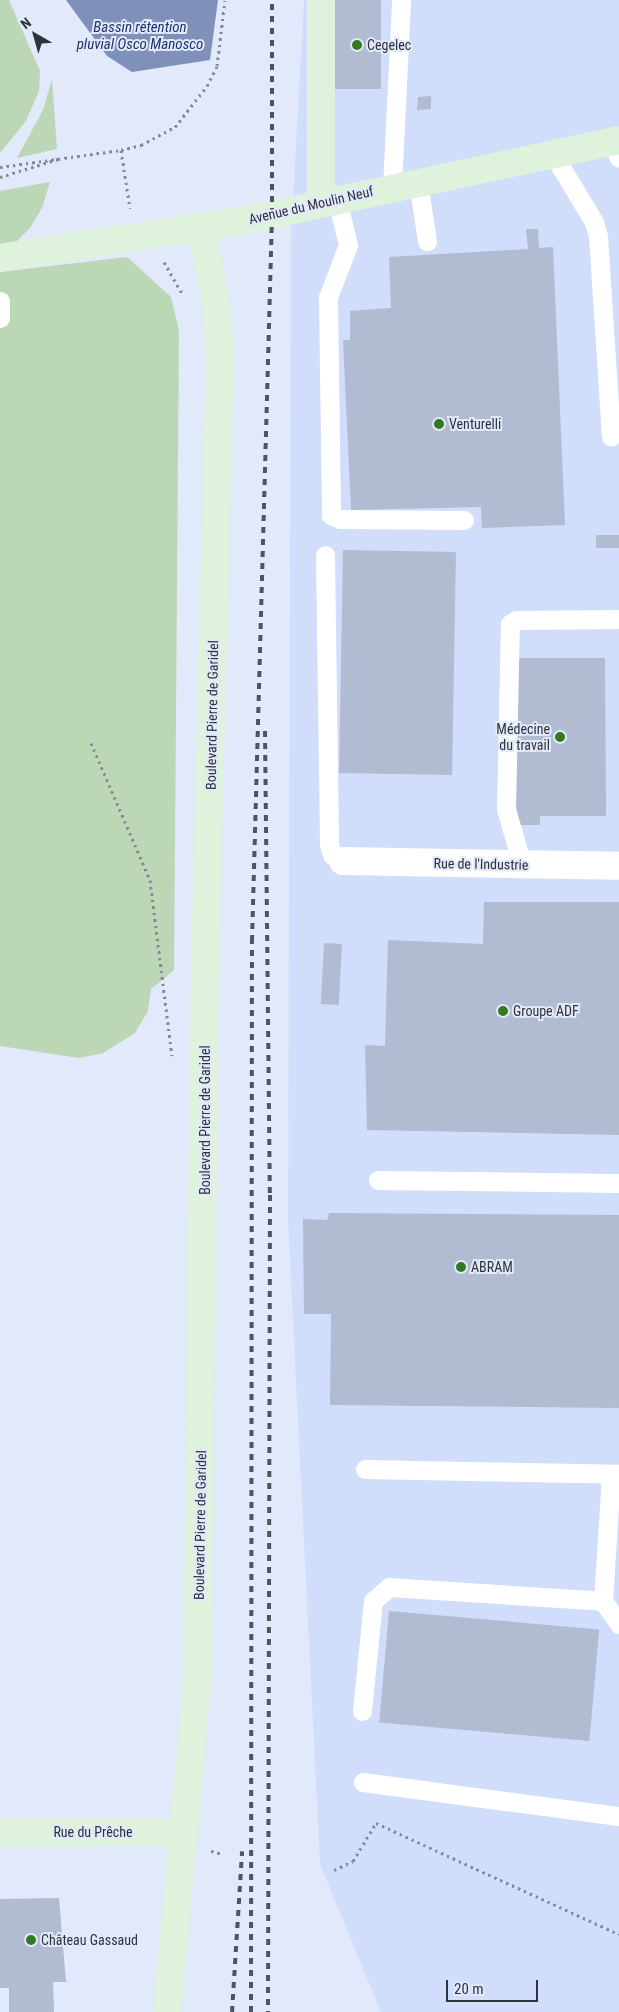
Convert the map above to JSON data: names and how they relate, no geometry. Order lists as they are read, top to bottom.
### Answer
{
  "streets": {
    "street": [
      "Avenue du Moulin Neuf",
      "Boulevard Pierre de Garidel",
      "Rue de l'Industrie",
      "Rue du Prêche"
    ]
  },
  "crossings": [
    ["Avenue du Moulin Neuf", "Boulevard Pierre de Garidel"],
    ["Boulevard Pierre de Garidel", "Rue du Prêche"]
  ],
  "water": ["Bassin rétention pluvial Osco Manosco"],
  "places": [
    "Cegelec",
    "Venturelli",
    "Médecine du travail",
    "Groupe ADF",
    "ABRAM",
    "Château Gassaud"
  ],
  "scale_bar": "20 m",
  "north": "top left"
}
